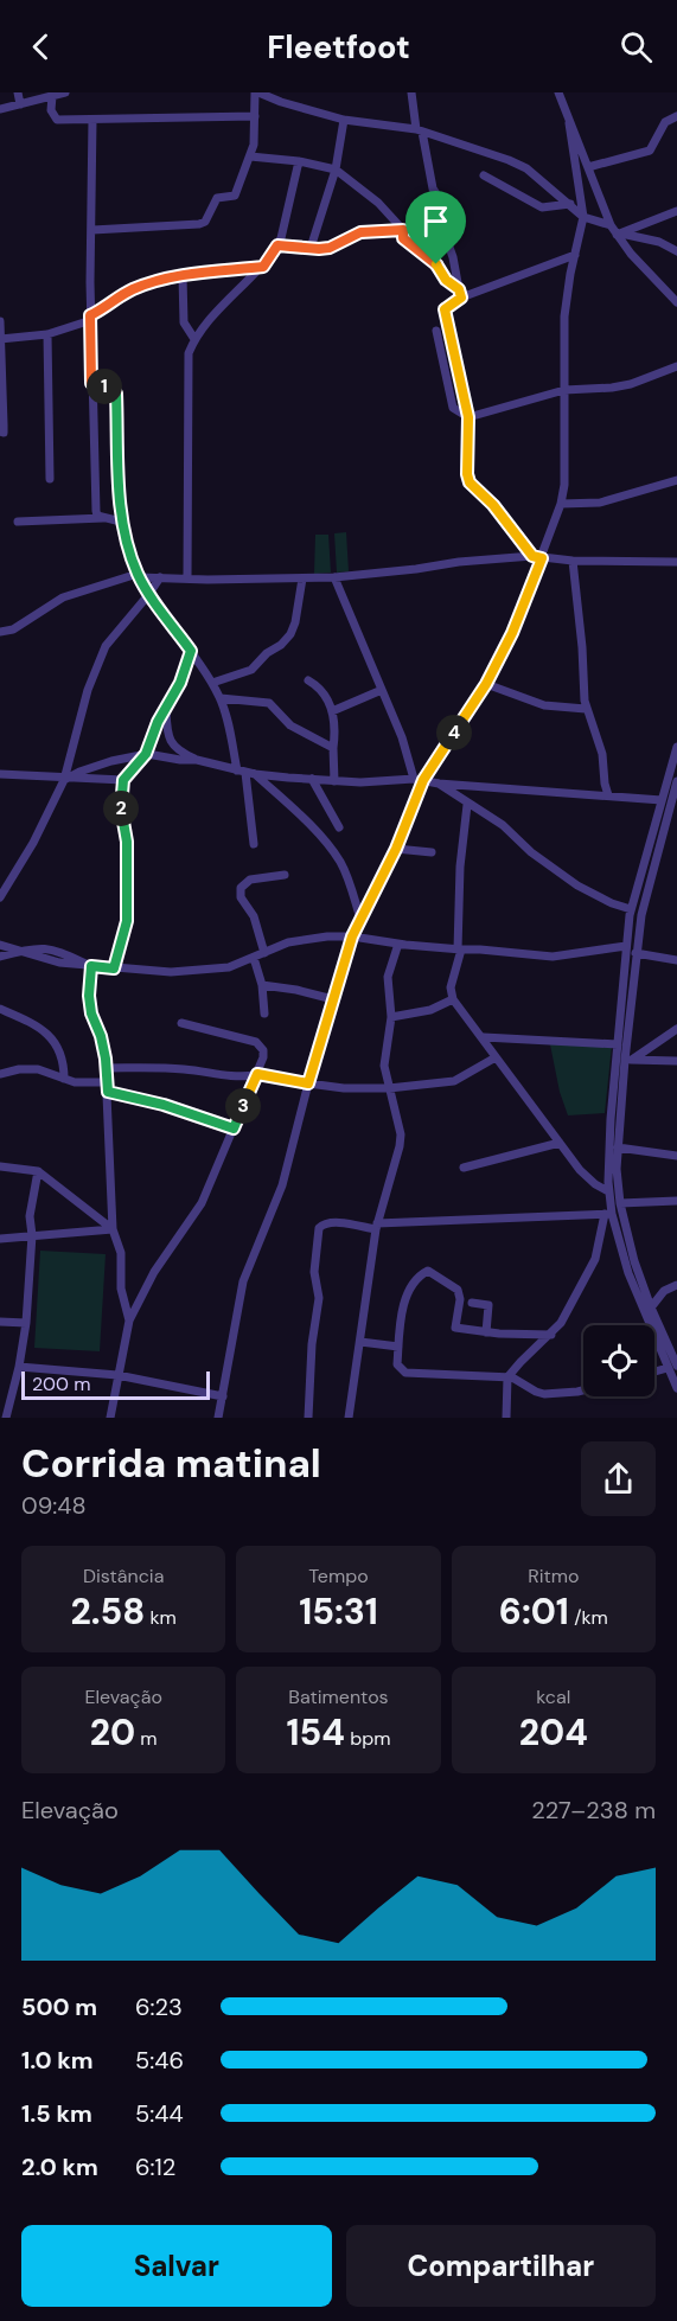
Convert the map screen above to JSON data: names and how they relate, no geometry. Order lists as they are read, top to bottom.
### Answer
{
  "scale_bar": "200 m",
  "page": {
    "header": "Fleetfoot",
    "pins": [
      "1",
      "4",
      "2",
      "3"
    ],
    "scale": "200 m",
    "heading": ["Corrida matinal", "09:48"],
    "stats": [
      ["Distância", "2.58 km"],
      ["Tempo", "15:31"],
      ["Ritmo", "6:01 /km"],
      ["Elevação", "20 m"],
      ["Batimentos", "154 bpm"],
      ["kcal", "204"]
    ],
    "chart": ["Elevação", "227–238 m"],
    "list": [
      {
        "name": "500 m",
        "note": "6:23"
      },
      {
        "name": "1.0 km",
        "note": "5:46"
      },
      {
        "name": "1.5 km",
        "note": "5:44"
      },
      {
        "name": "2.0 km",
        "note": "6:12"
      }
    ],
    "buttons": ["Salvar", "Compartilhar"]
  }
}
